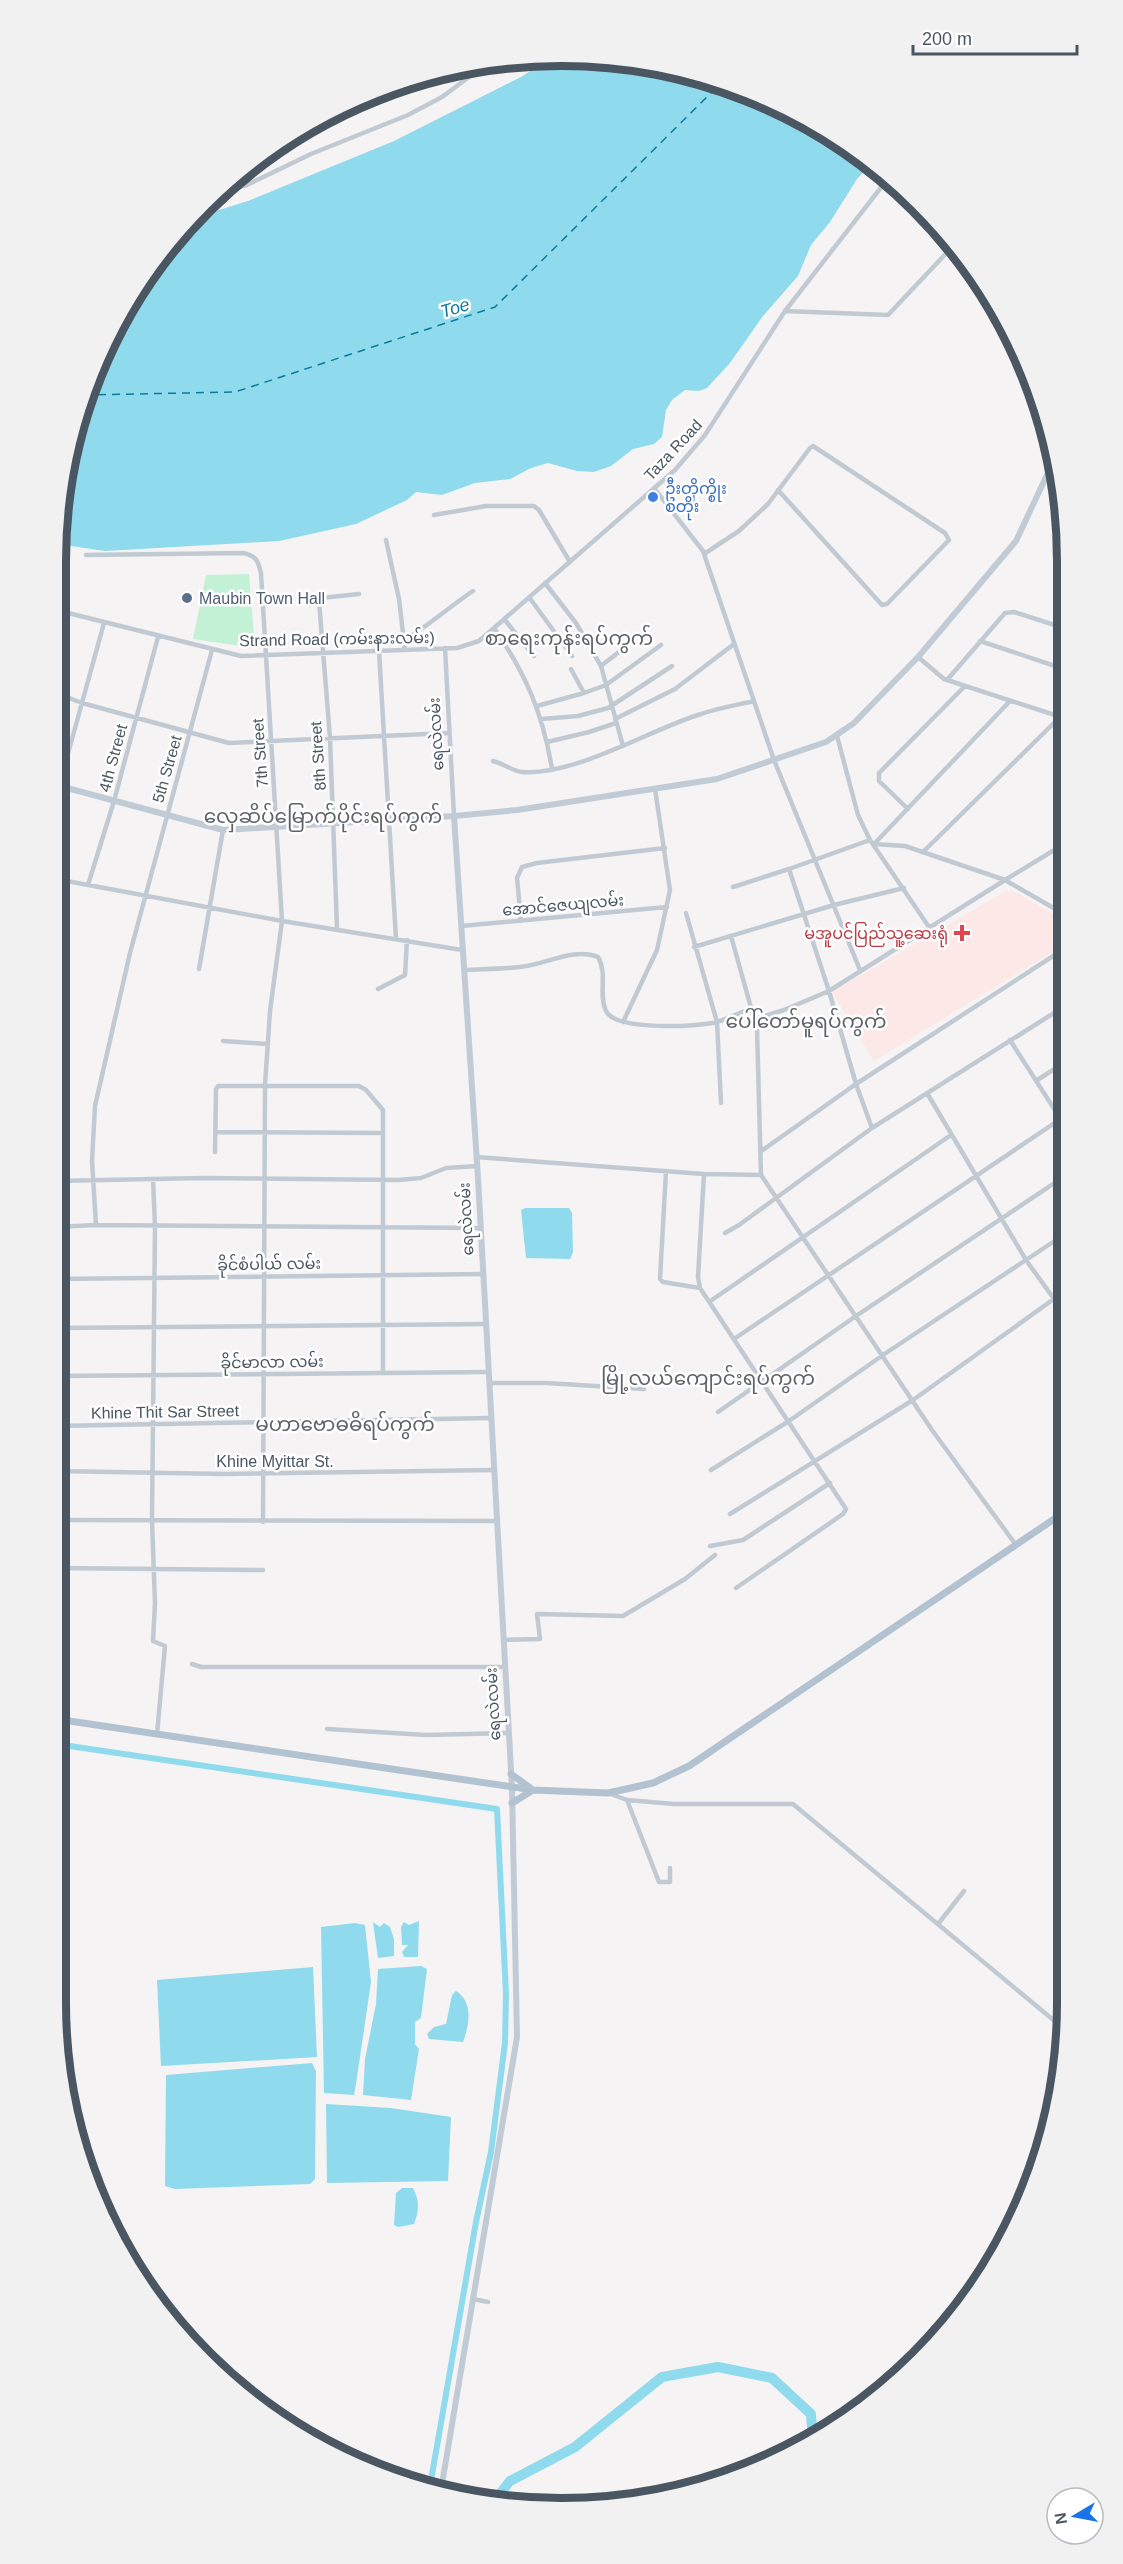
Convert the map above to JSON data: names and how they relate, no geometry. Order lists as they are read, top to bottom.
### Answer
{
  "streets": {
    "main road": ["ရေလဲလမ်း"],
    "street": [
      "Taza Road",
      "Strand Road (ကမ်းနားလမ်း)",
      "7th Street",
      "8th Street",
      "4th Street",
      "5th Street",
      "အောင်ဇေယျလမ်း",
      "ခိုင်စံပါယ် လမ်း",
      "ခိုင်မာလာ လမ်း",
      "Khine Thit Sar Street",
      "Khine Myittar St."
    ]
  },
  "crossings": [
    ["Taza Road", "Strand Road (ကမ်းနားလမ်း)"],
    ["Taza Road", "ရေလဲလမ်း"],
    ["Strand Road (ကမ်းနားလမ်း)", "ရေလဲလမ်း"],
    ["Strand Road (ကမ်းနားလမ်း)", "7th Street"],
    ["Strand Road (ကမ်းနားလမ်း)", "8th Street"],
    ["Strand Road (ကမ်းနားလမ်း)", "4th Street"],
    ["Strand Road (ကမ်းနားလမ်း)", "5th Street"],
    ["ရေလဲလမ်း", "အောင်ဇေယျလမ်း"],
    ["ရေလဲလမ်း", "ခိုင်စံပါယ် လမ်း"],
    ["ရေလဲလမ်း", "ခိုင်မာလာ လမ်း"],
    ["ရေလဲလမ်း", "Khine Thit Sar Street"],
    ["ရေလဲလမ်း", "Khine Myittar St."],
    ["7th Street", "ခိုင်စံပါယ် လမ်း"],
    ["7th Street", "ခိုင်မာလာ လမ်း"],
    ["7th Street", "Khine Thit Sar Street"],
    ["7th Street", "Khine Myittar St."]
  ],
  "districts": [
    "စာရေးကုန်းရပ်ကွက်",
    "လှေဆိပ်မြောက်ပိုင်းရပ်ကွက်",
    "ပေါ်တော်မူရပ်ကွက်",
    "မြို့လယ်ကျောင်းရပ်ကွက်",
    "မဟာဗောဓဓိရပ်ကွက်"
  ],
  "water": ["Toe"],
  "places": {
    "other": ["ဦးတိုက္စိုး စတိုး", "Maubin Town Hall"],
    "health": ["မအူပင်ပြည်သူ့ဆေးရုံ"]
  },
  "scale_bar": "200 m",
  "north": "left"
}
